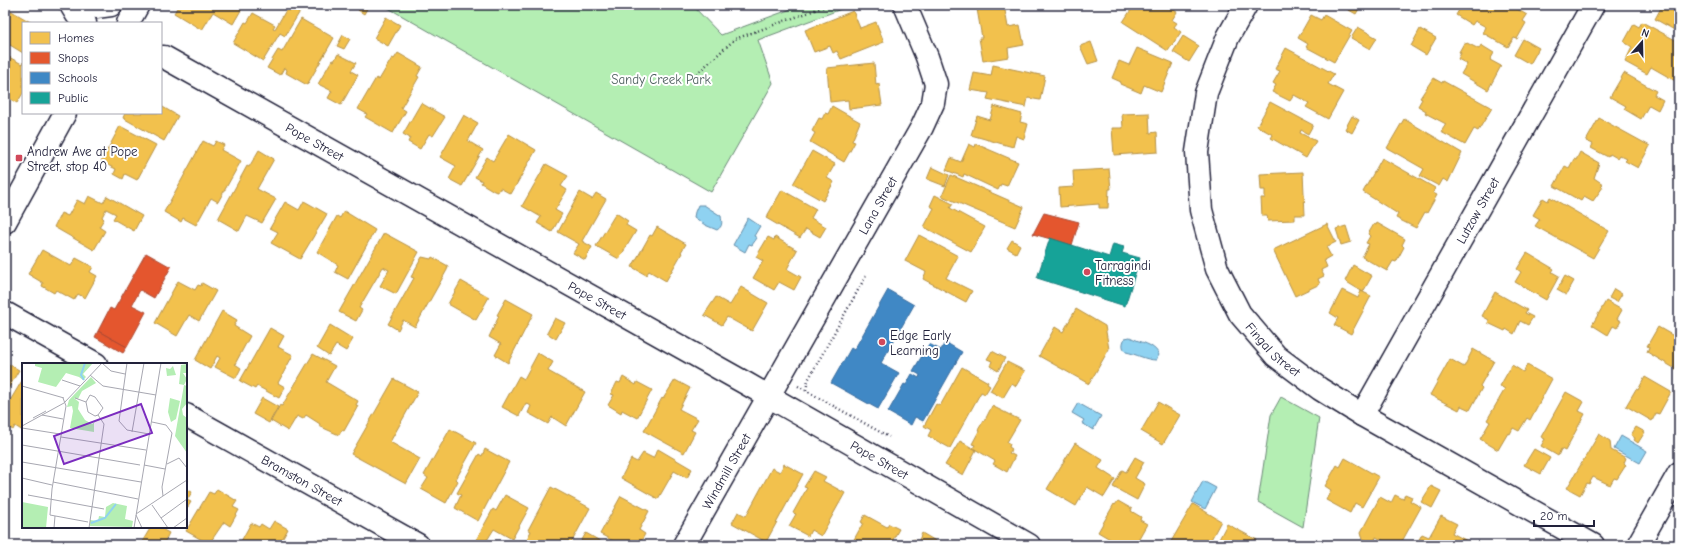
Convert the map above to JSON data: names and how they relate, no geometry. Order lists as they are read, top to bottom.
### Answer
{
  "streets": {
    "street": [
      "Pope Street",
      "Lana Street",
      "Lutzow Street",
      "Fingal Street",
      "Windmill Street",
      "Bramston Street"
    ]
  },
  "crossings": [
    ["Pope Street", "Lana Street"],
    ["Pope Street", "Windmill Street"],
    ["Lana Street", "Windmill Street"],
    ["Lutzow Street", "Fingal Street"]
  ],
  "parks": ["Sandy Creek Park"],
  "places": {
    "transit": ["Andrew Ave at Pope Street, stop 40"],
    "other": ["Tarragindi Fitness", "Edge Early Learning"]
  },
  "legend": [
    "Homes",
    "Shops",
    "Schools",
    "Public"
  ],
  "scale_bar": "20 m",
  "north": "top"
}
